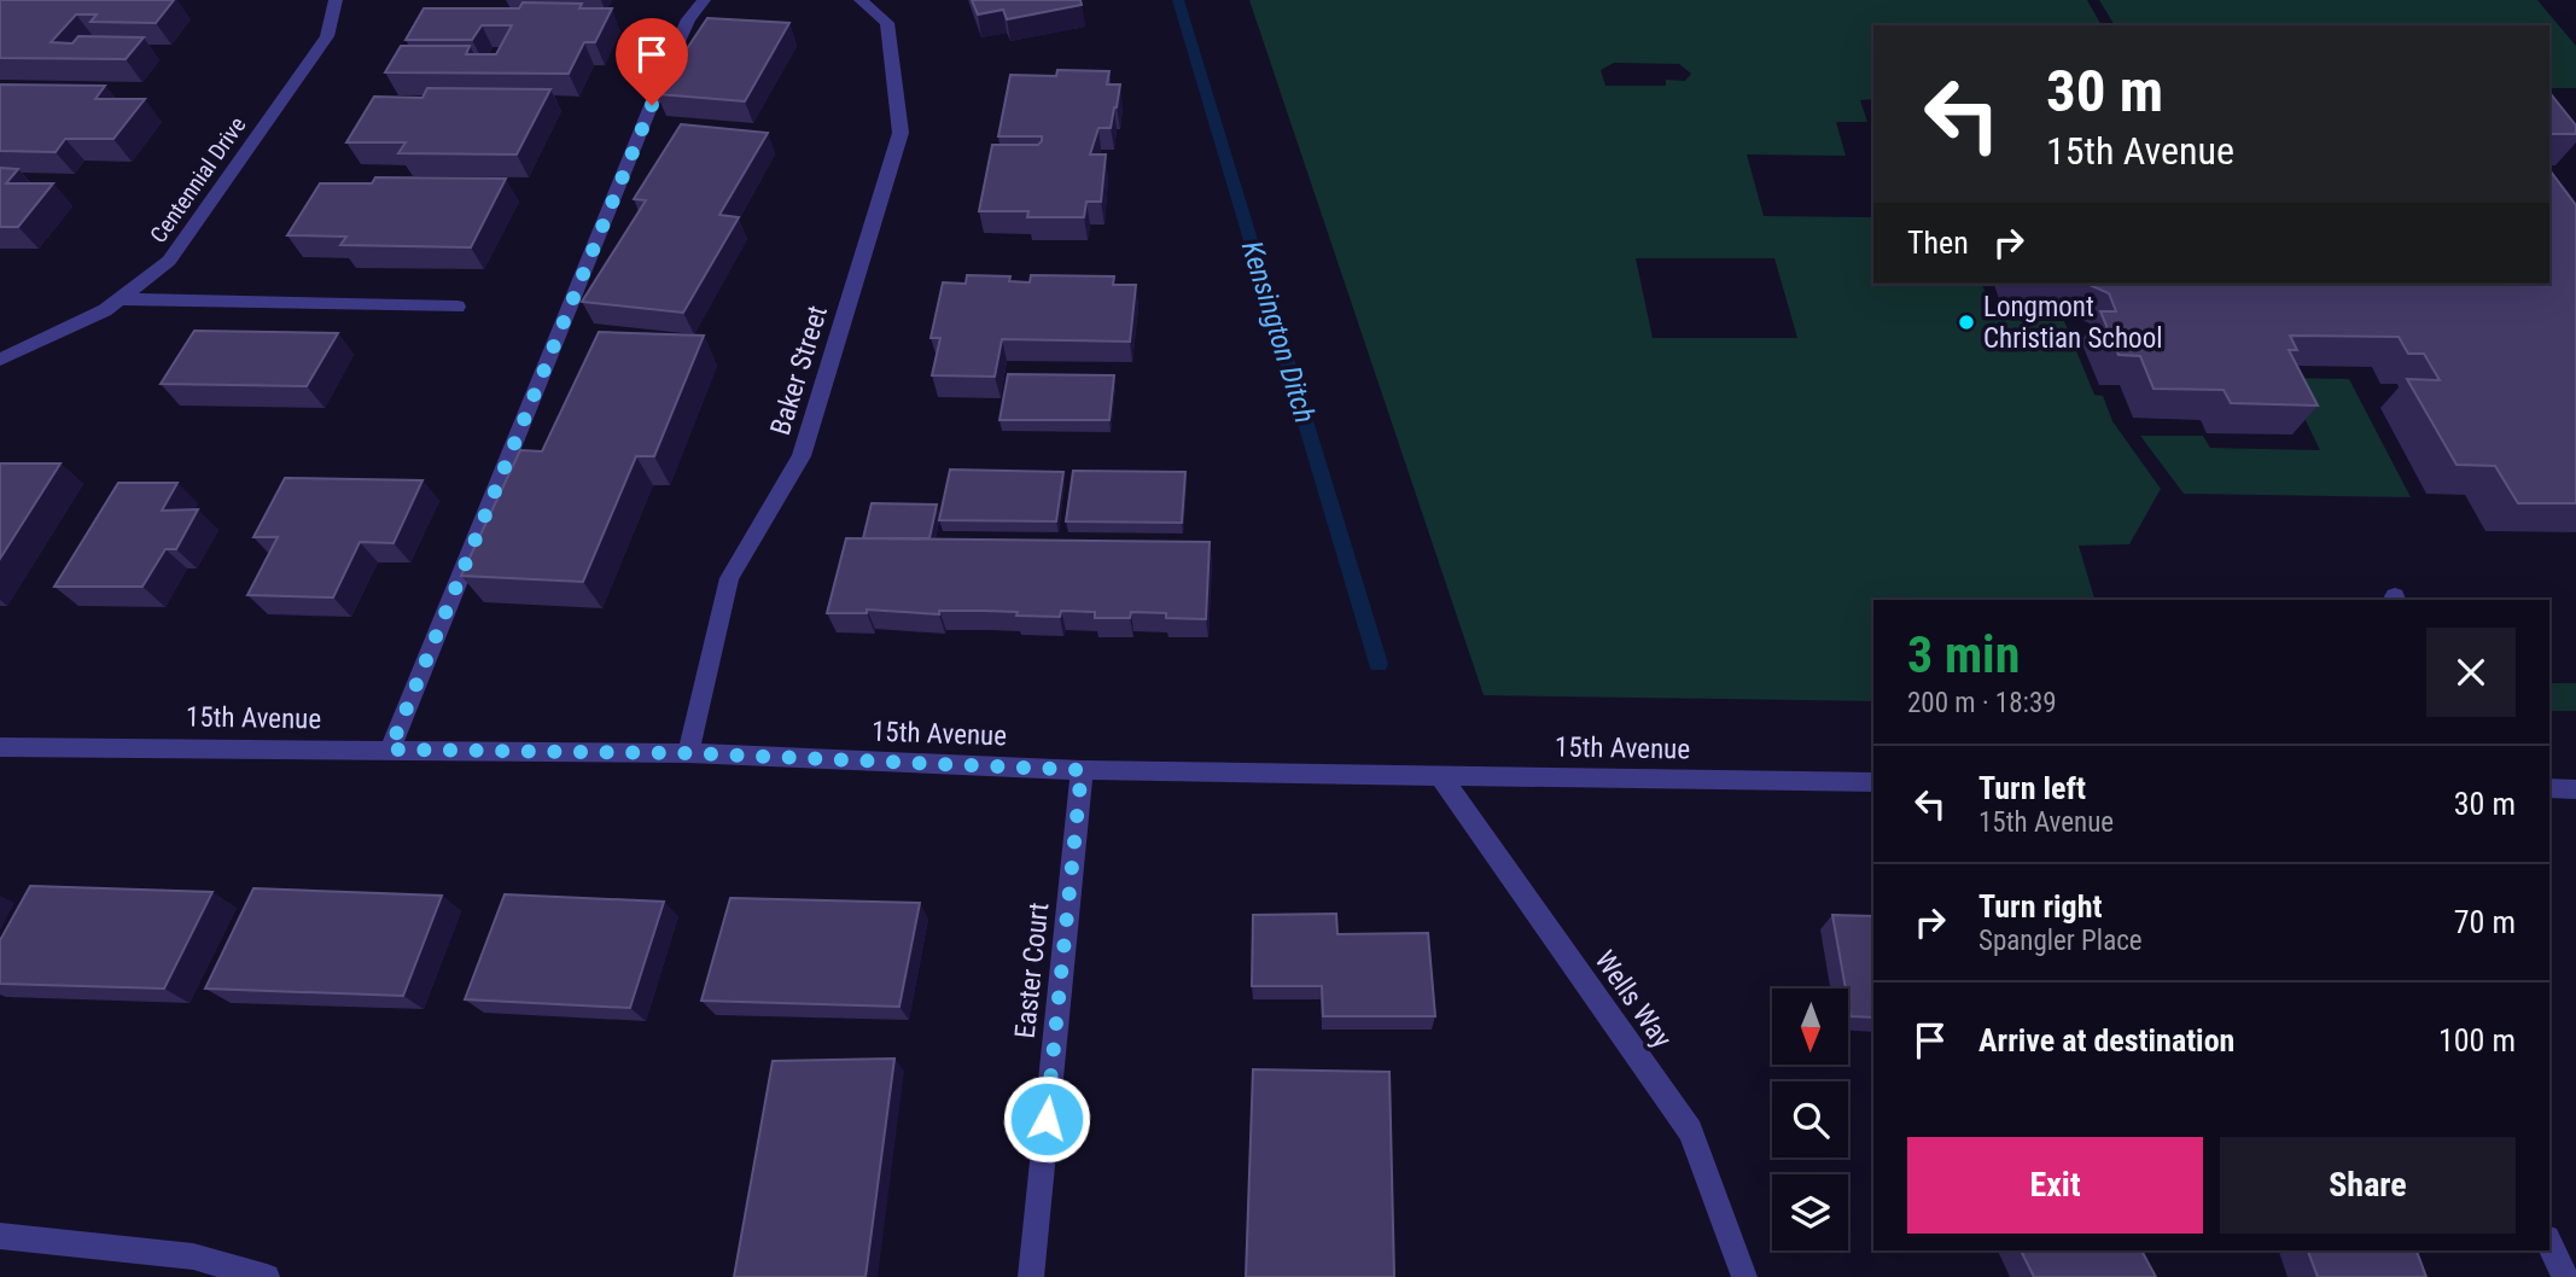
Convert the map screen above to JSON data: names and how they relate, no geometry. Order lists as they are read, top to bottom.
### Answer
{
  "streets": {
    "street": [
      "Centennial Drive",
      "Baker Street",
      "15th Avenue",
      "Easter Court",
      "Wells Way"
    ]
  },
  "crossings": [
    ["Baker Street", "15th Avenue"],
    ["15th Avenue", "Easter Court"],
    ["15th Avenue", "Wells Way"]
  ],
  "water": ["Kensington Ditch"],
  "places": ["Longmont Christian School"],
  "north": "bottom",
  "page": {
    "turn": ["30 m", "15th Avenue"],
    "then": "Then",
    "heading": ["3 min", "200 m · 18:39"],
    "list": [
      {
        "name": "Turn left",
        "note": "15th Avenue",
        "value": "30 m"
      },
      {
        "name": "Turn right",
        "note": "Spangler Place",
        "value": "70 m"
      },
      {
        "name": "Arrive at destination",
        "value": "100 m"
      }
    ],
    "buttons": ["Exit", "Share"]
  }
}
